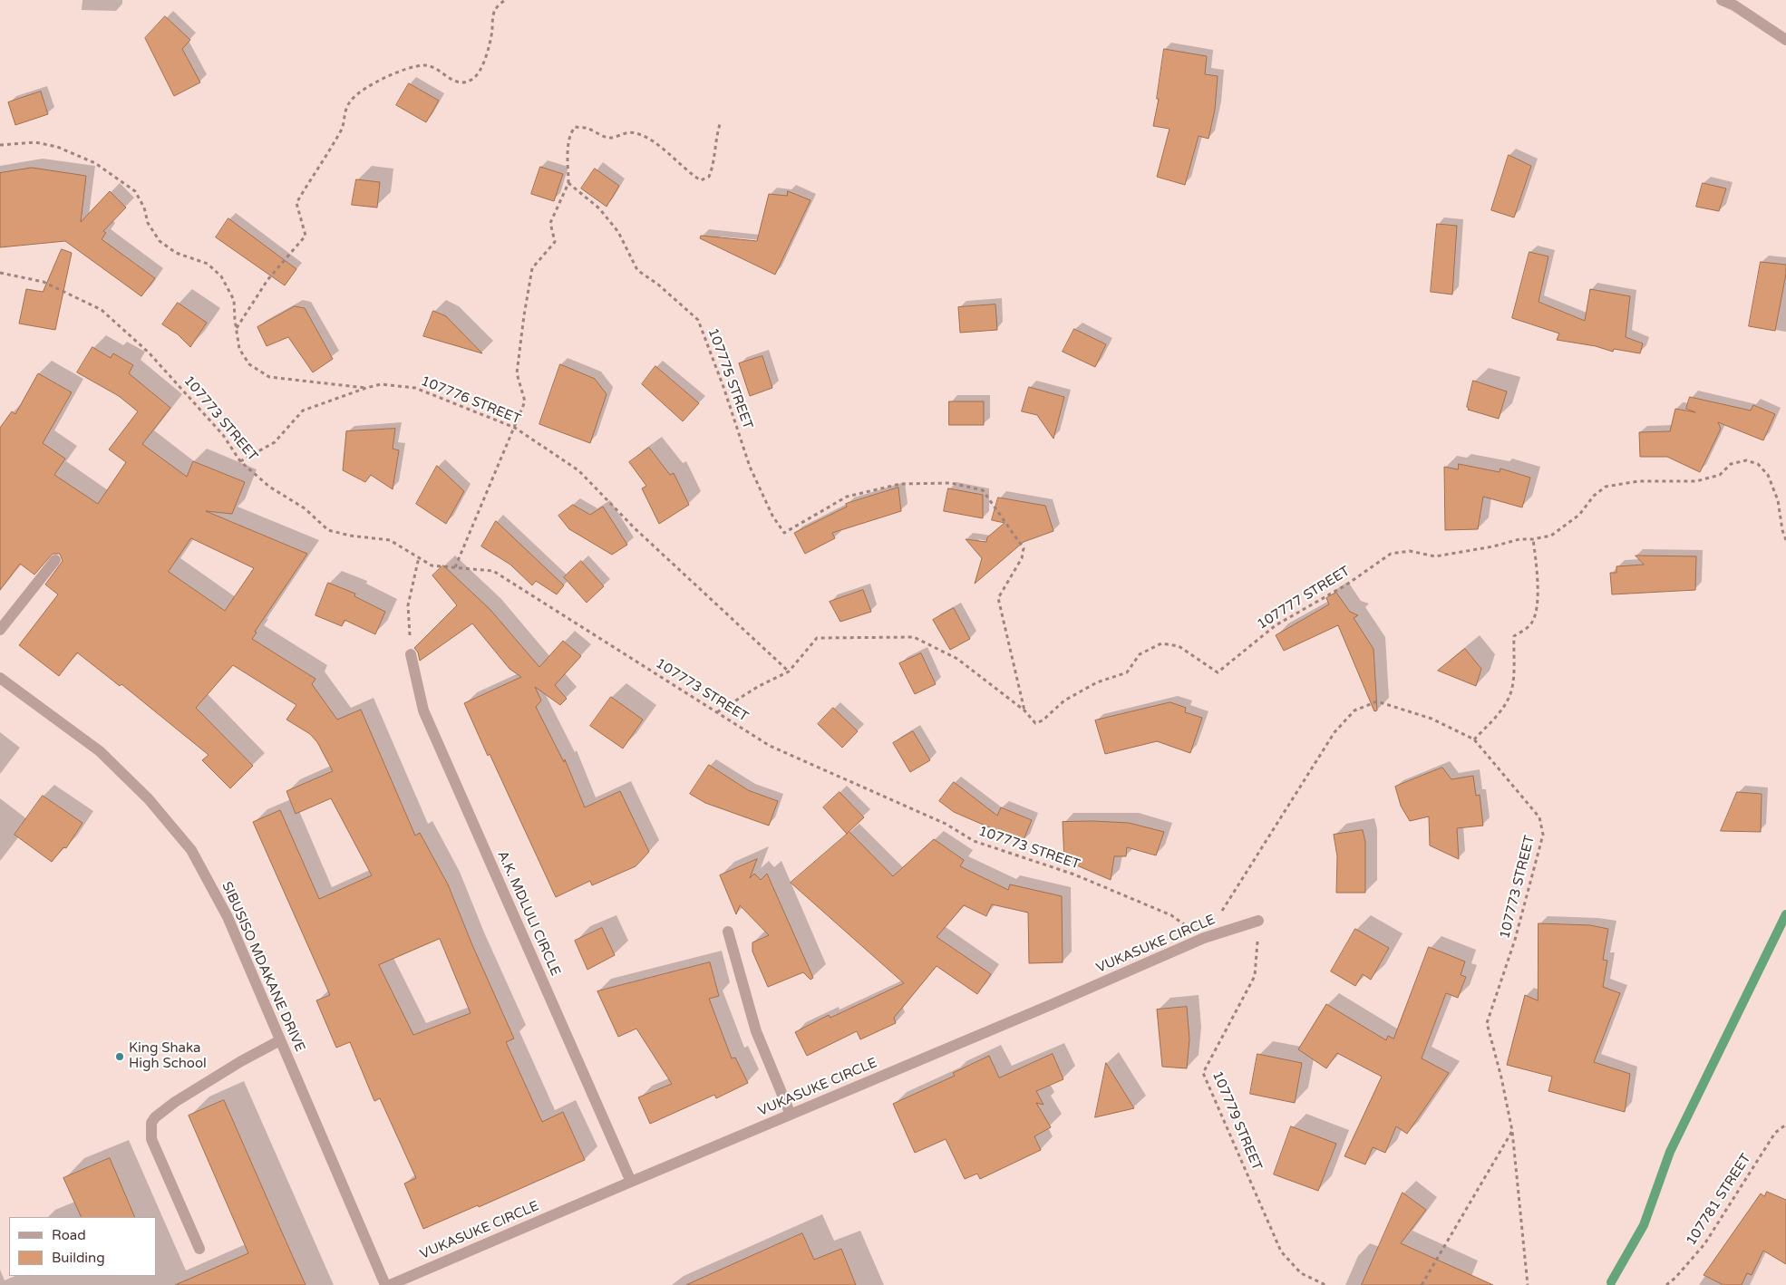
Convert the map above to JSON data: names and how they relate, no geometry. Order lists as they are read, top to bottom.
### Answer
{
  "streets": {
    "street": ["A.K. MDLULI CIRCLE", "VUKASUKE CIRCLE", "SIBUSISO MDAKANE DRIVE"],
    "path": [
      "107775 STREET",
      "107776 STREET",
      "107773 STREET",
      "107777 STREET",
      "107779 STREET",
      "107781 STREET"
    ]
  },
  "crossings": [
    ["107775 STREET", "107777 STREET"],
    ["107776 STREET", "107773 STREET"],
    ["107776 STREET", "107777 STREET"],
    ["107773 STREET", "107777 STREET"],
    ["107773 STREET", "VUKASUKE CIRCLE"],
    ["A.K. MDLULI CIRCLE", "VUKASUKE CIRCLE"],
    ["VUKASUKE CIRCLE", "107779 STREET"]
  ],
  "places": ["King Shaka High School"],
  "legend": ["Road", "Building"]
}
